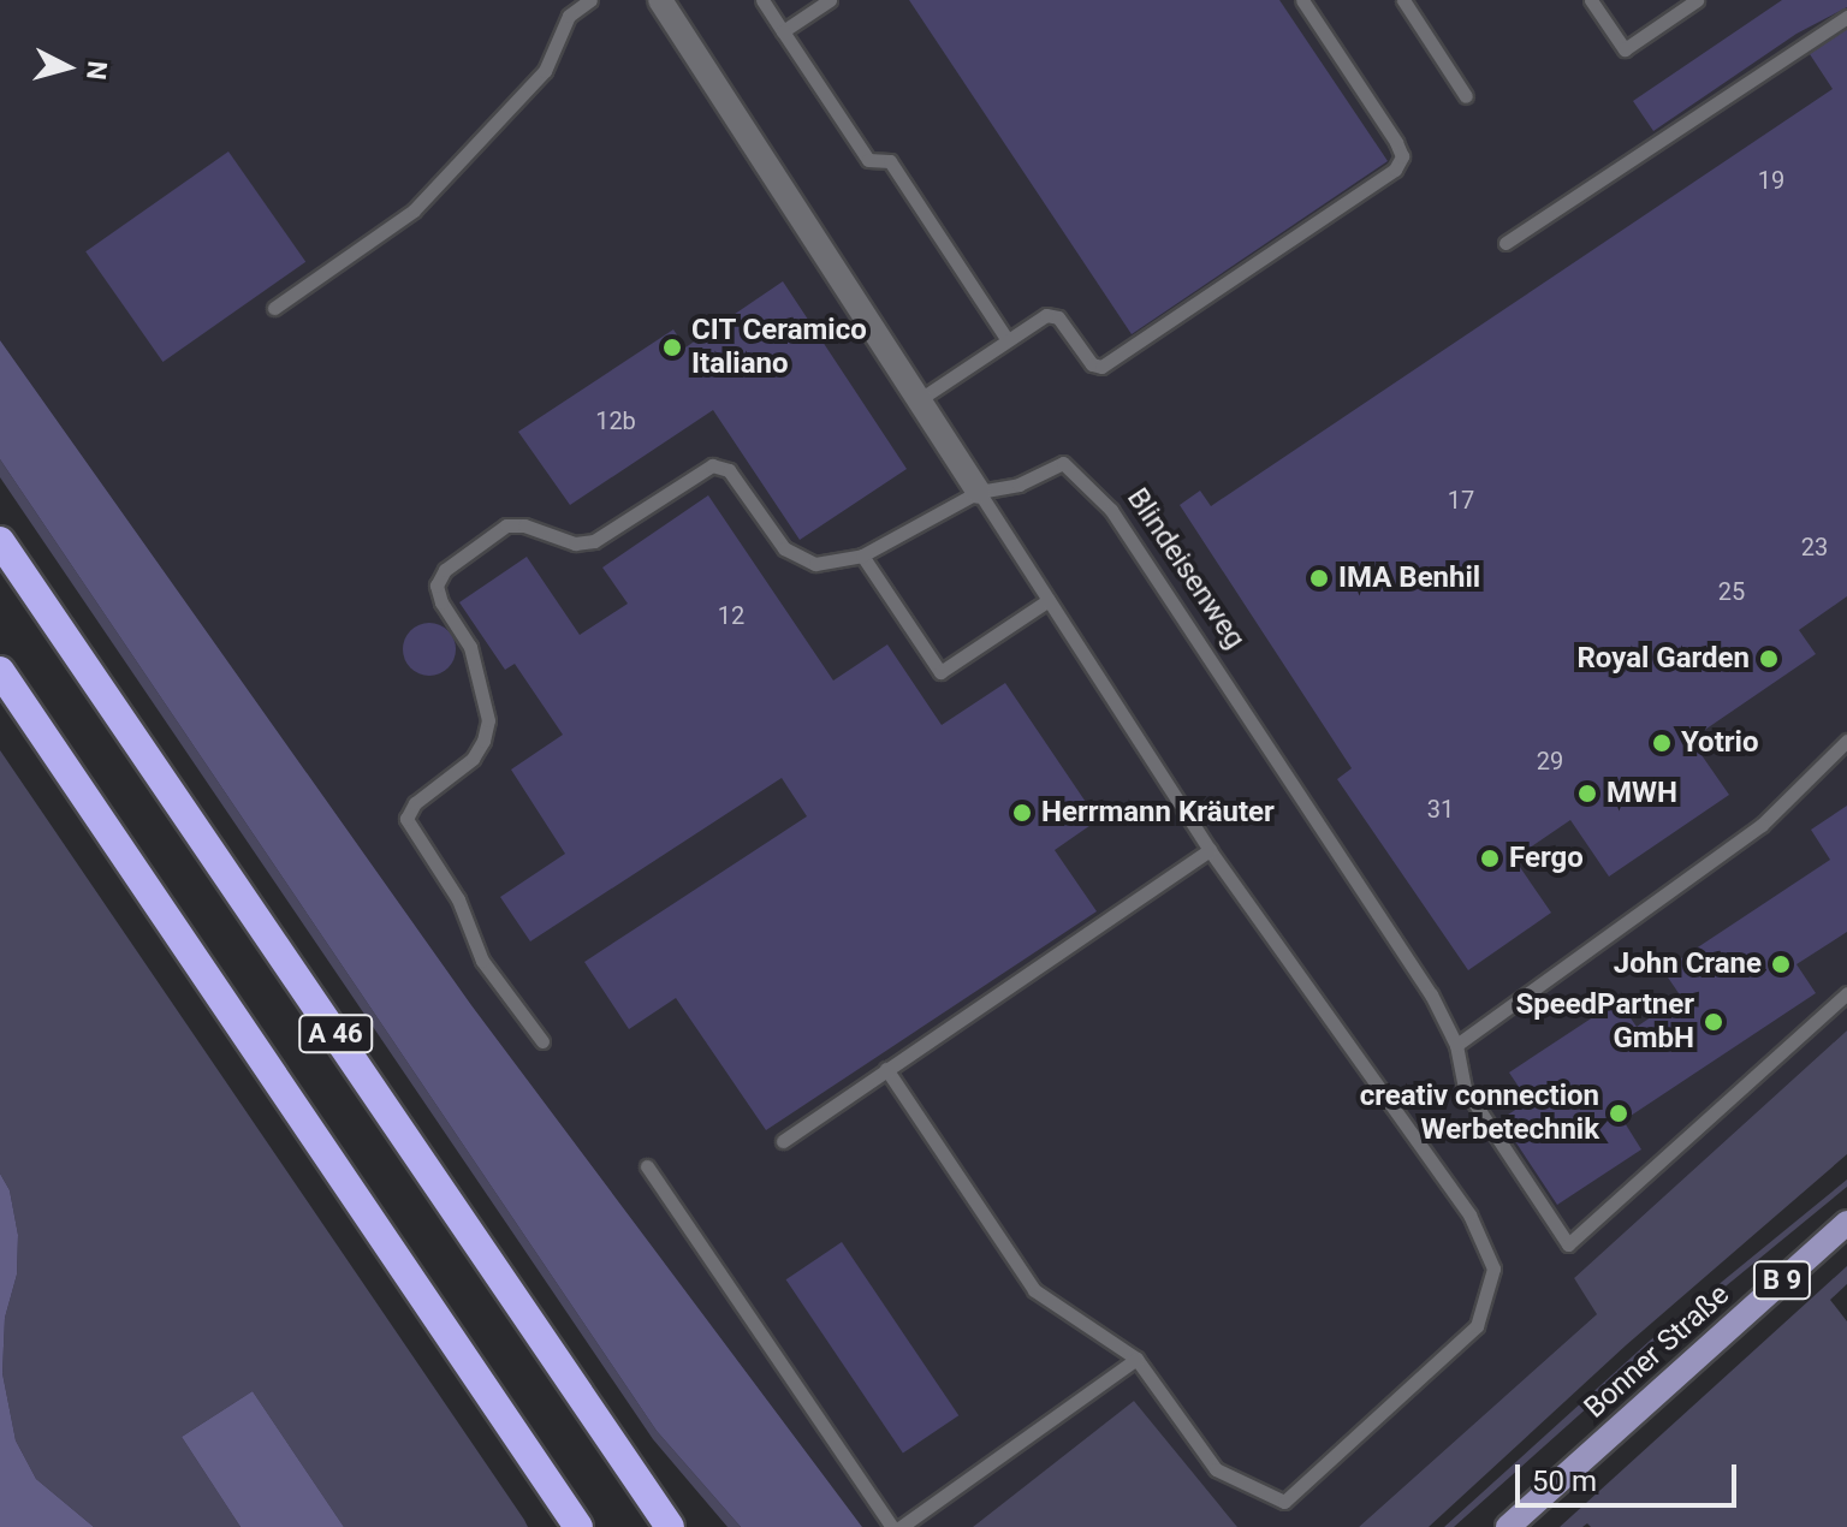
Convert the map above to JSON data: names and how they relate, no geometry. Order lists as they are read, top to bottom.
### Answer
{
  "streets": {
    "highway": ["A 46"],
    "main road": ["B 9", "Bonner Straße"],
    "lane": ["Blindeisenweg"]
  },
  "places": [
    "CIT Ceramico Italiano",
    "IMA Benhil",
    "Royal Garden",
    "Yotrio",
    "MWH",
    "Herrmann Kräuter",
    "Fergo",
    "John Crane",
    "SpeedPartner GmbH",
    "creativ connection Werbetechnik"
  ],
  "house_numbers": [
    "19",
    "12b",
    "17",
    "23",
    "25",
    "12",
    "29",
    "31"
  ],
  "scale_bar": "50 m",
  "north": "right"
}
